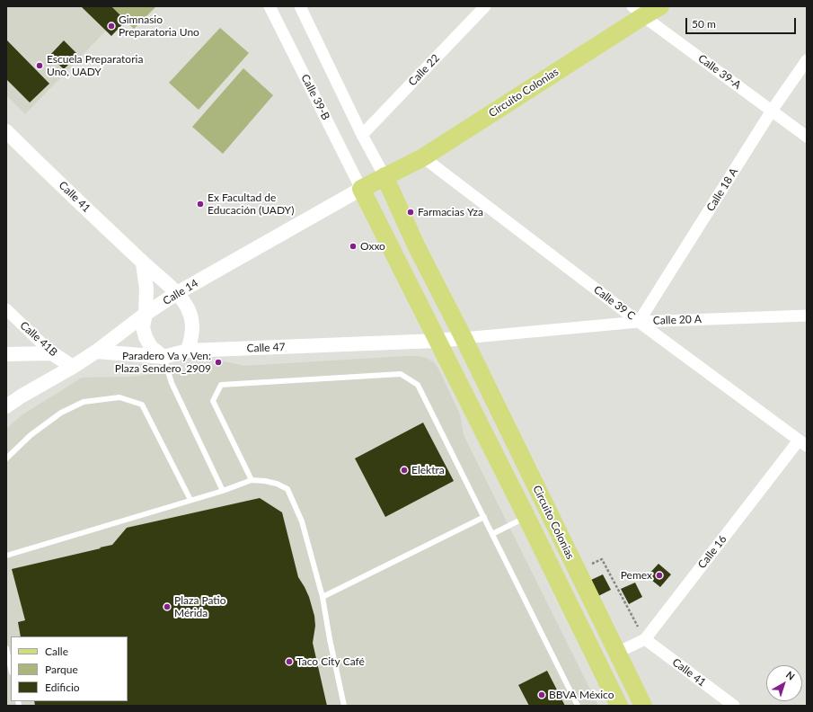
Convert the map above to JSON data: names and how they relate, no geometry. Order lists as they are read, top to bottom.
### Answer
{
  "streets": {
    "main road": ["Circuito Colonias"],
    "street": [
      "Calle 22",
      "Calle 39-A",
      "Calle 39-B",
      "Calle 18 A",
      "Calle 41",
      "Calle 14",
      "Calle 39 C",
      "Calle 20 A",
      "Calle 41B",
      "Calle 47",
      "Calle 16"
    ]
  },
  "crossings": [
    ["Calle 39-A", "Circuito Colonias"],
    ["Calle 39-A", "Calle 18 A"],
    ["Circuito Colonias", "Calle 39-B"],
    ["Circuito Colonias", "Calle 14"],
    ["Circuito Colonias", "Calle 39 C"],
    ["Circuito Colonias", "Calle 20 A"],
    ["Circuito Colonias", "Calle 47"],
    ["Circuito Colonias", "Calle 16"],
    ["Calle 39-B", "Calle 14"],
    ["Calle 18 A", "Calle 39 C"],
    ["Calle 18 A", "Calle 20 A"],
    ["Calle 41", "Calle 14"],
    ["Calle 41", "Calle 47"],
    ["Calle 41", "Calle 16"],
    ["Calle 14", "Calle 41B"],
    ["Calle 14", "Calle 47"],
    ["Calle 39 C", "Calle 20 A"],
    ["Calle 39 C", "Calle 16"]
  ],
  "places": [
    "Gimnasio Preparatoria Uno",
    "Escuela Preparatoria Uno, UADY",
    "Ex Facultad de Educación (UADY)",
    "Farmacias Yza",
    "Oxxo",
    "Paradero Va y Ven: Plaza Sendero_2909",
    "Elektra",
    "Pemex",
    "Plaza Patio Mérida",
    "Taco City Café",
    "BBVA México"
  ],
  "legend": ["Calle", "Parque", "Edificio"],
  "scale_bar": "50 m",
  "north": "top right"
}
